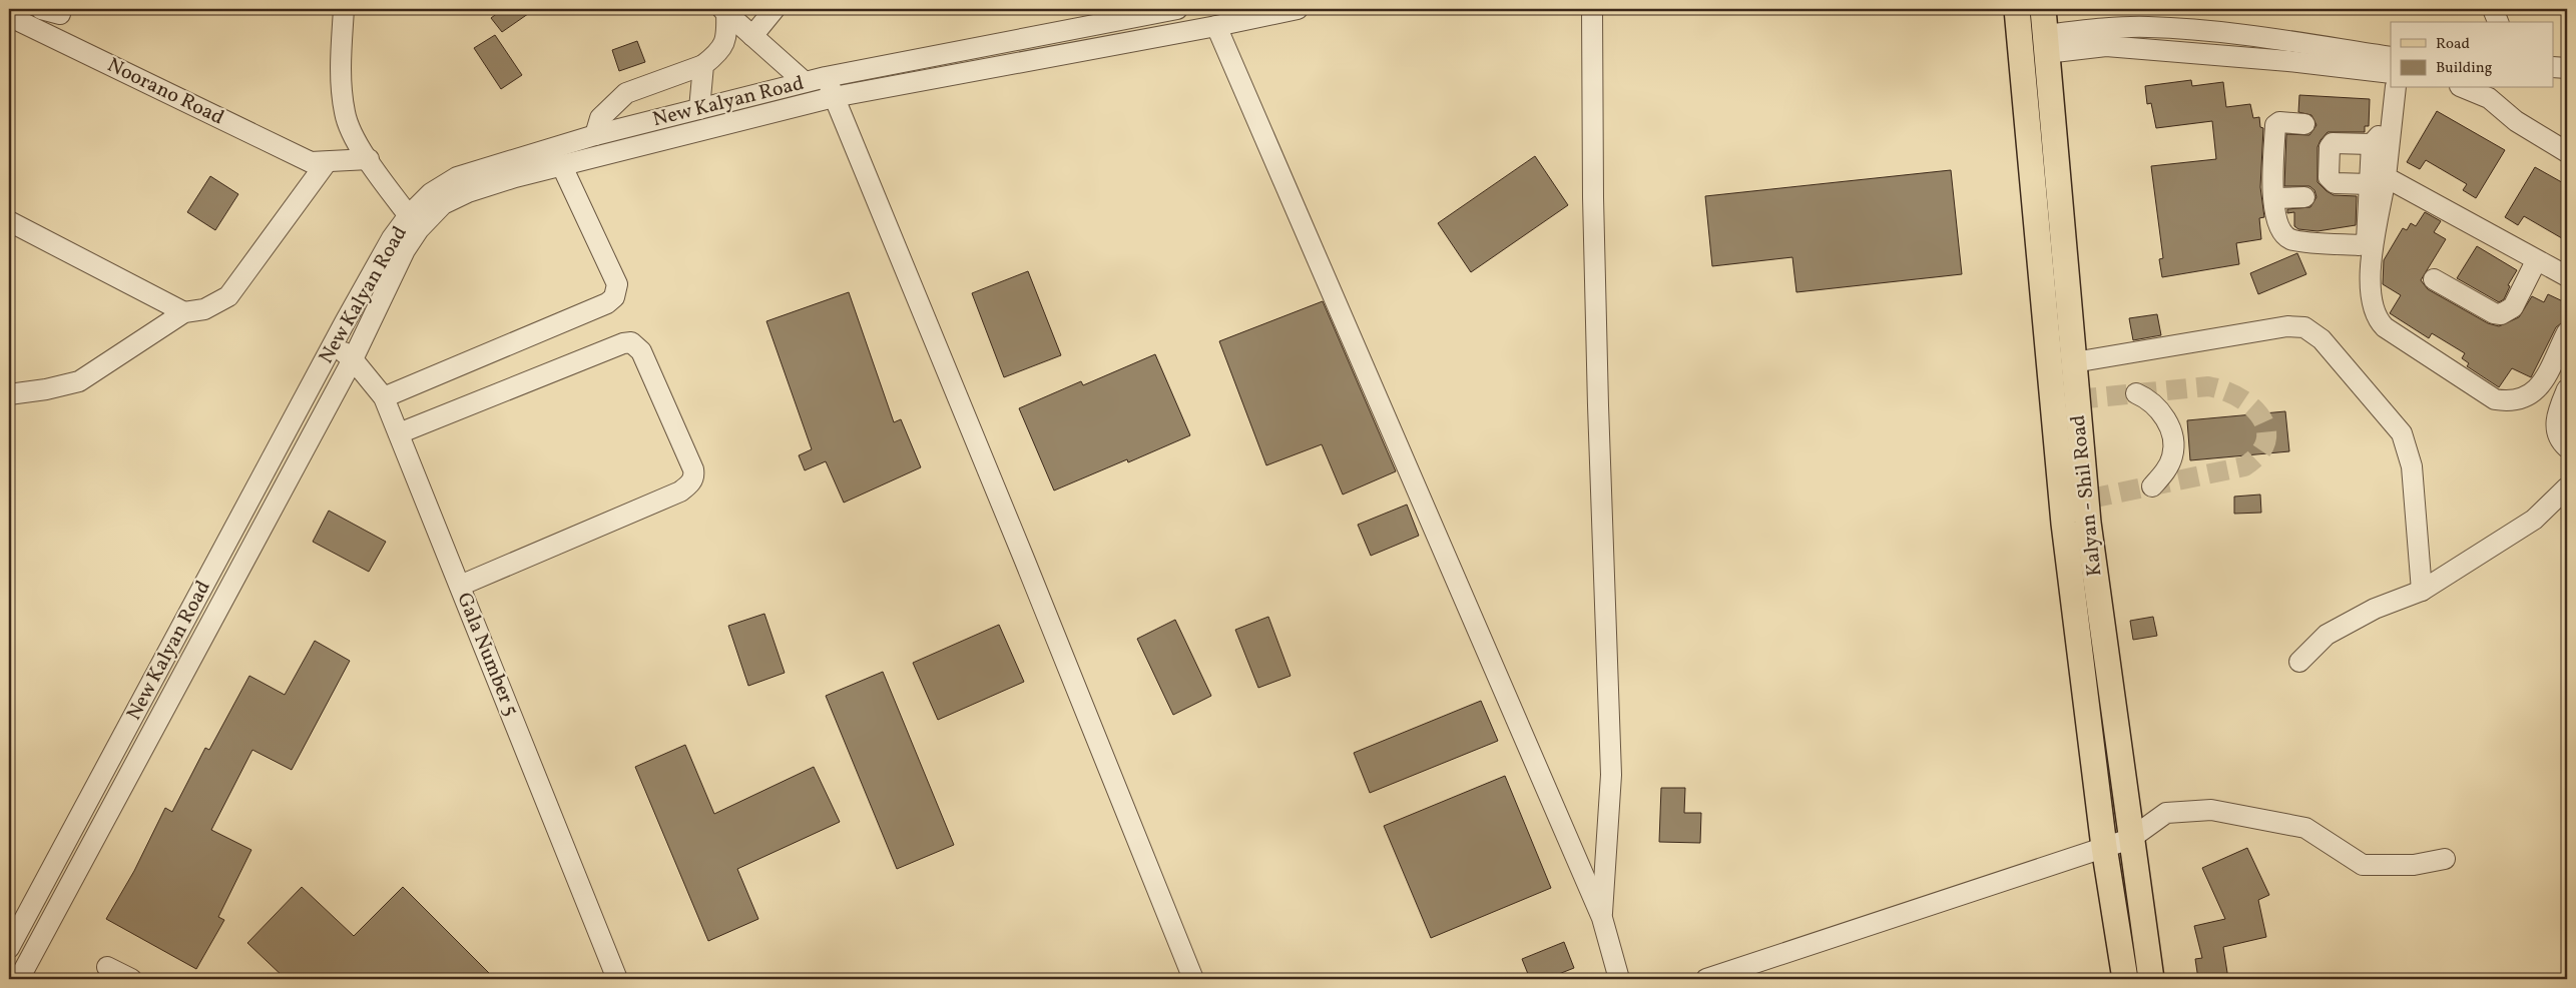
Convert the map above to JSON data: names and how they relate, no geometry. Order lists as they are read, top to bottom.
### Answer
{
  "streets": {
    "main road": ["Kalyan - Shil Road"],
    "street": ["Noorano Road", "New Kalyan Road", "Gala Number 5"]
  },
  "crossings": [
    ["New Kalyan Road", "Gala Number 5"]
  ],
  "legend": ["Road", "Building"]
}
